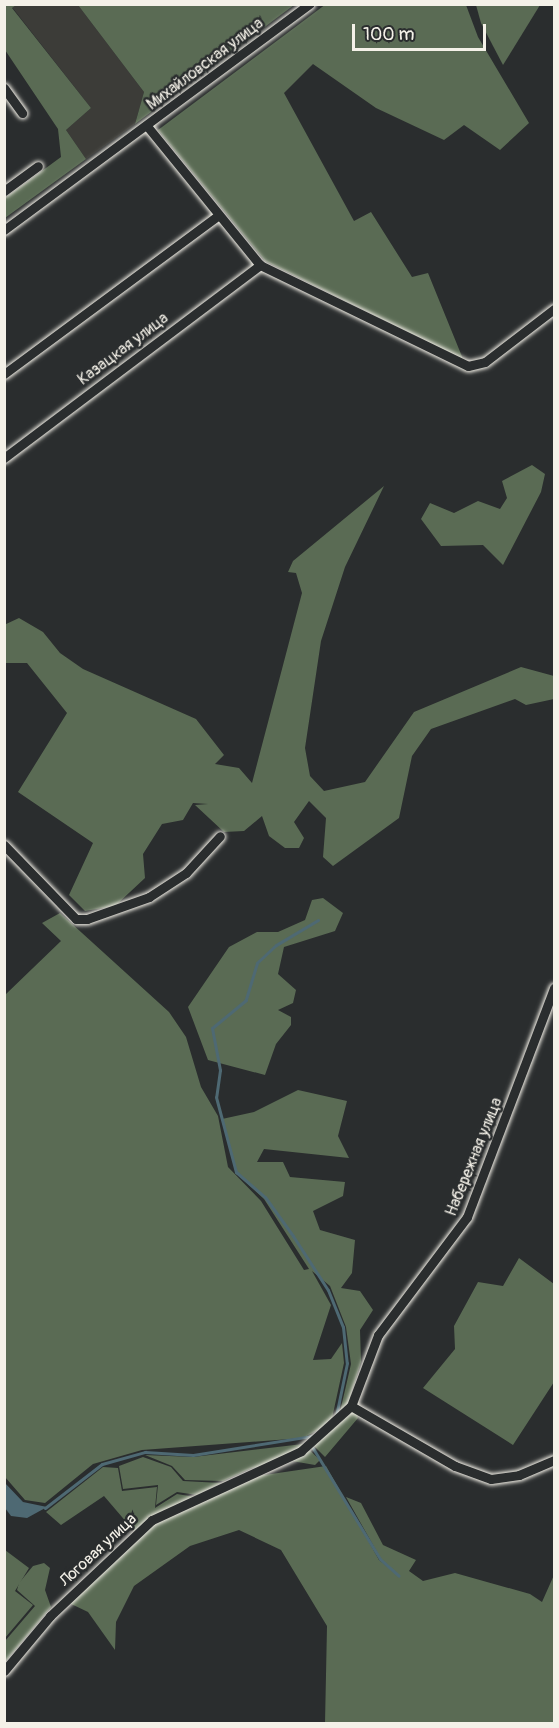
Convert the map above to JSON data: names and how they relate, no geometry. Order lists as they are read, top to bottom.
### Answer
{
  "streets": {
    "street": [
      "Михайловская улица",
      "Казацкая улица",
      "Набережная улица",
      "Логовая улица"
    ]
  },
  "crossings": [
    ["Набережная улица", "Логовая улица"]
  ],
  "scale_bar": "100 m"
}
